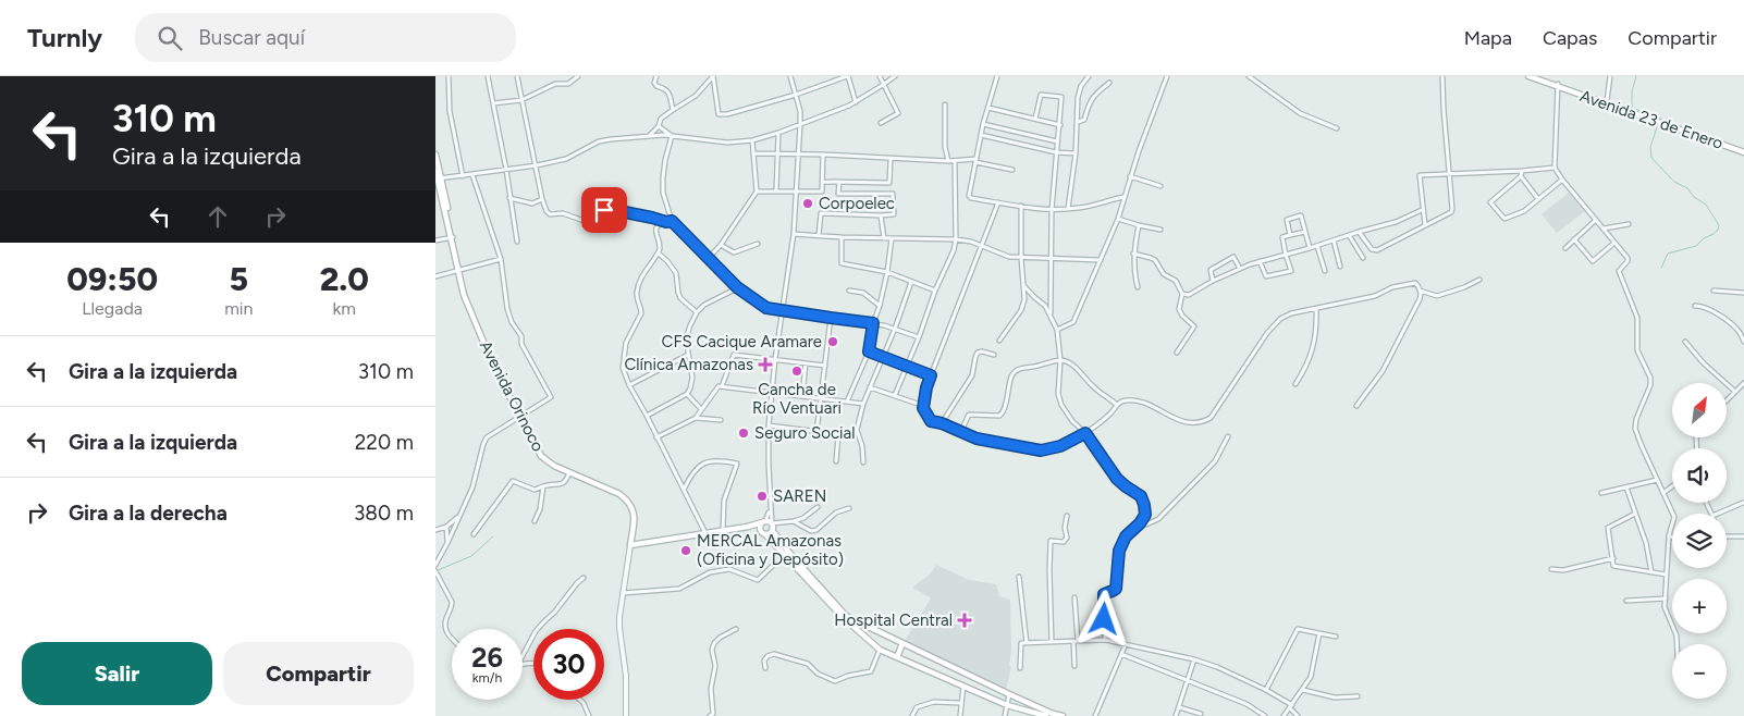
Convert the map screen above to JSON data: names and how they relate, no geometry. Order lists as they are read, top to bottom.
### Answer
{
  "streets": {
    "main road": ["Avenida 23 de Enero", "Avenida Orinoco"]
  },
  "places": {
    "other": [
      "Corpoelec",
      "CFS Cacique Aramare",
      "Cancha de Río Ventuari",
      "Seguro Social",
      "SAREN",
      "MERCAL Amazonas (Oficina y Depósito)"
    ],
    "health": ["Clínica Amazonas", "Hospital Central"]
  },
  "north": "top right",
  "page": {
    "header": "Turnly",
    "search": "Buscar aquí",
    "nav": ["Mapa", "Capas", "Compartir"],
    "turn": ["310 m", "Gira a la izquierda"],
    "eta": [
      "09:50",
      "Llegada",
      "5",
      "min",
      "2.0",
      "km"
    ],
    "list": [
      {
        "name": "Gira a la izquierda",
        "value": "310 m"
      },
      {
        "name": "Gira a la izquierda",
        "value": "220 m"
      },
      {
        "name": "Gira a la derecha",
        "value": "380 m"
      }
    ],
    "map_buttons": ["+", "−"],
    "speed": "26 km/h",
    "limit": "30",
    "buttons": ["Salir", "Compartir"]
  }
}
